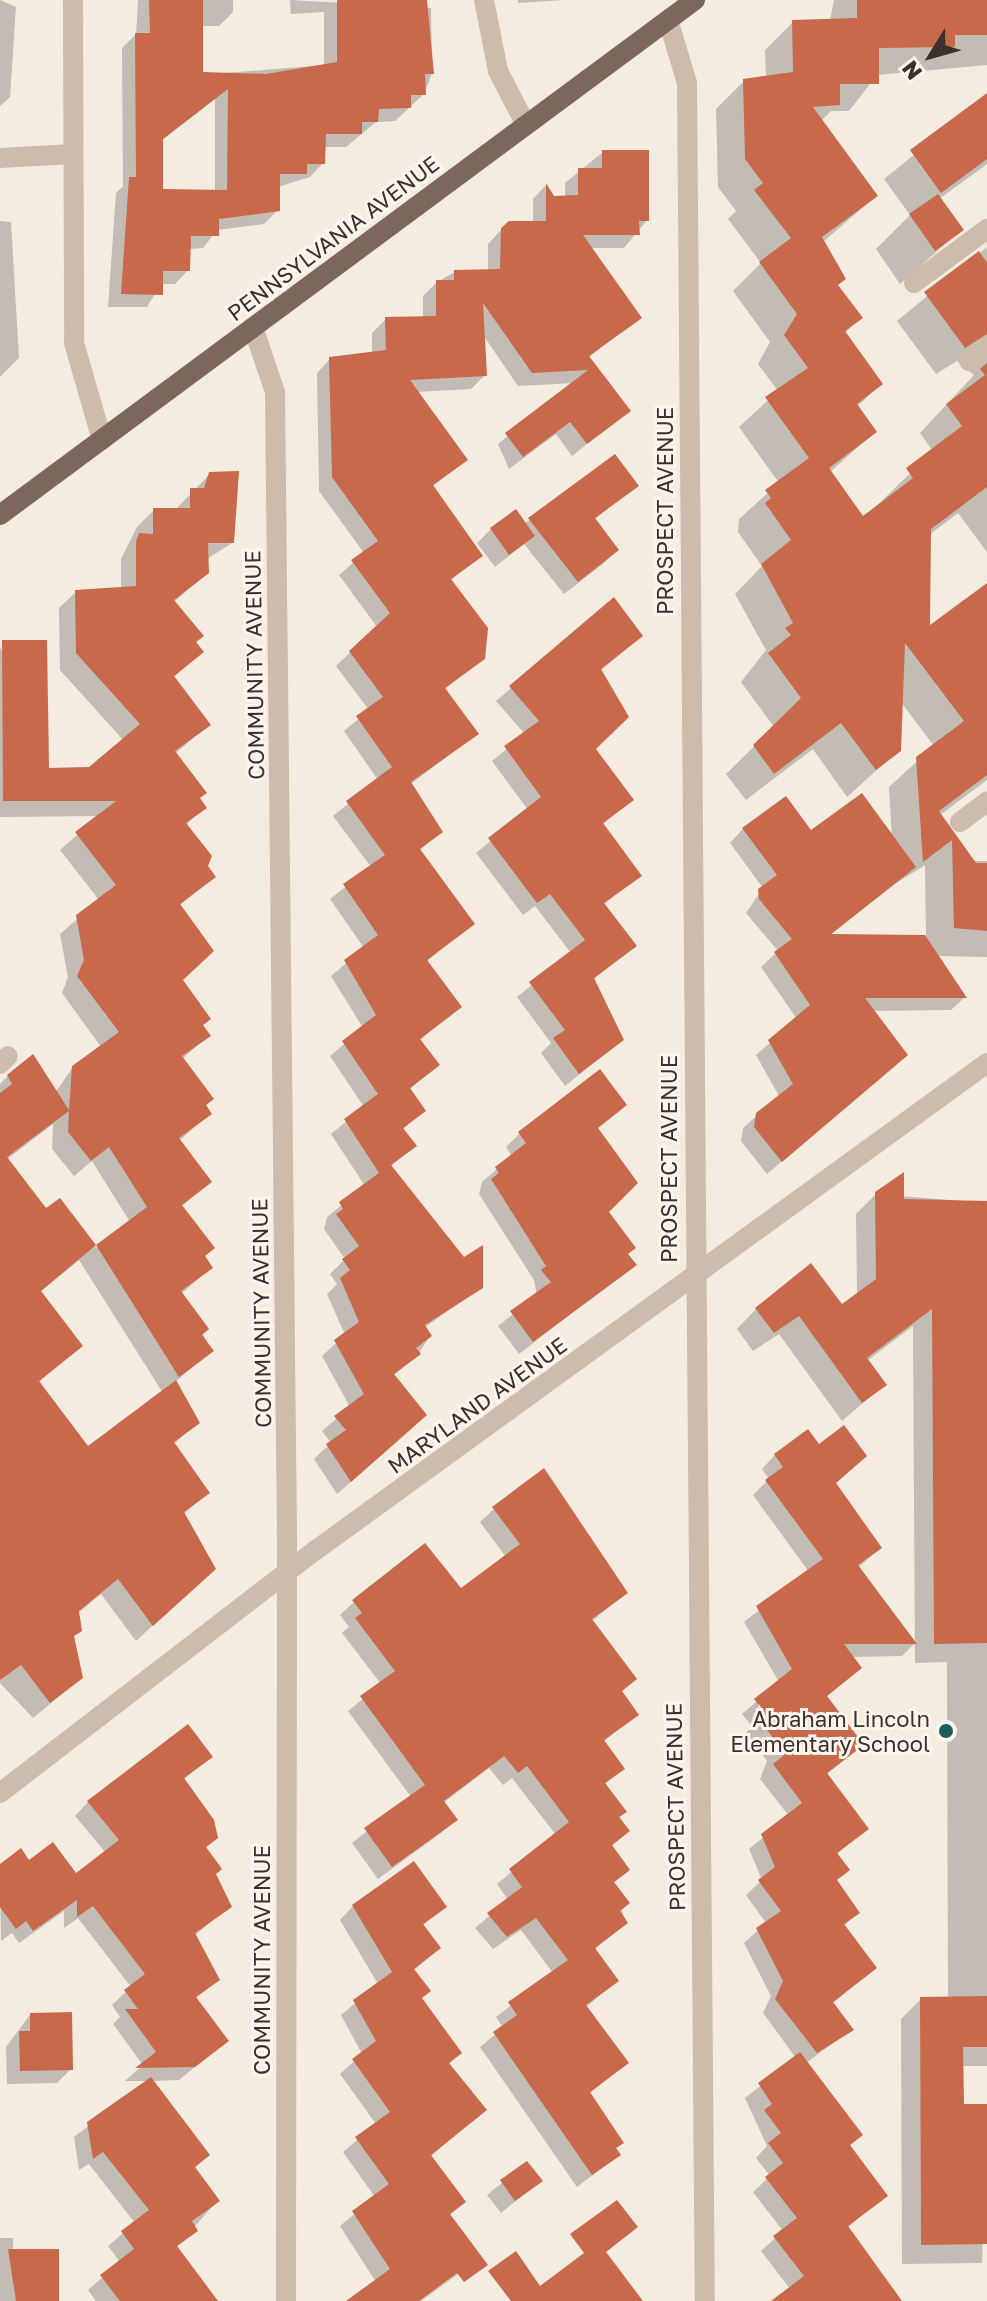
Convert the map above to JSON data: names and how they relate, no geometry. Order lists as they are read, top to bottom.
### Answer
{
  "streets": {
    "main road": ["PENNSYLVANIA AVENUE"],
    "street": ["PROSPECT AVENUE", "COMMUNITY AVENUE", "MARYLAND AVENUE"]
  },
  "crossings": [
    ["PENNSYLVANIA AVENUE", "PROSPECT AVENUE"],
    ["PENNSYLVANIA AVENUE", "COMMUNITY AVENUE"],
    ["PROSPECT AVENUE", "MARYLAND AVENUE"],
    ["COMMUNITY AVENUE", "MARYLAND AVENUE"]
  ],
  "places": ["Abraham Lincoln Elementary School"],
  "north": "bottom left"
}
